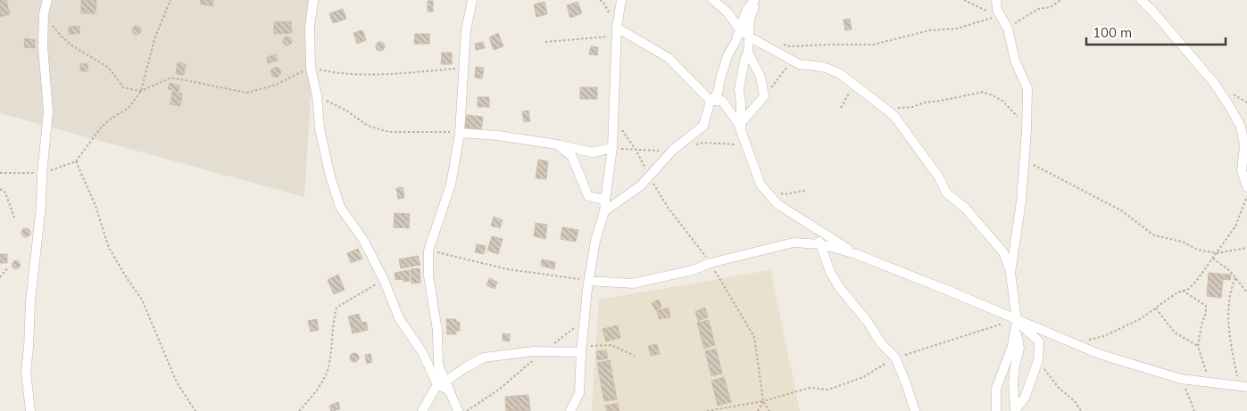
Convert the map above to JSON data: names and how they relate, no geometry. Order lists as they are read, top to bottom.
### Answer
{
  "scale_bar": "100 m"
}
